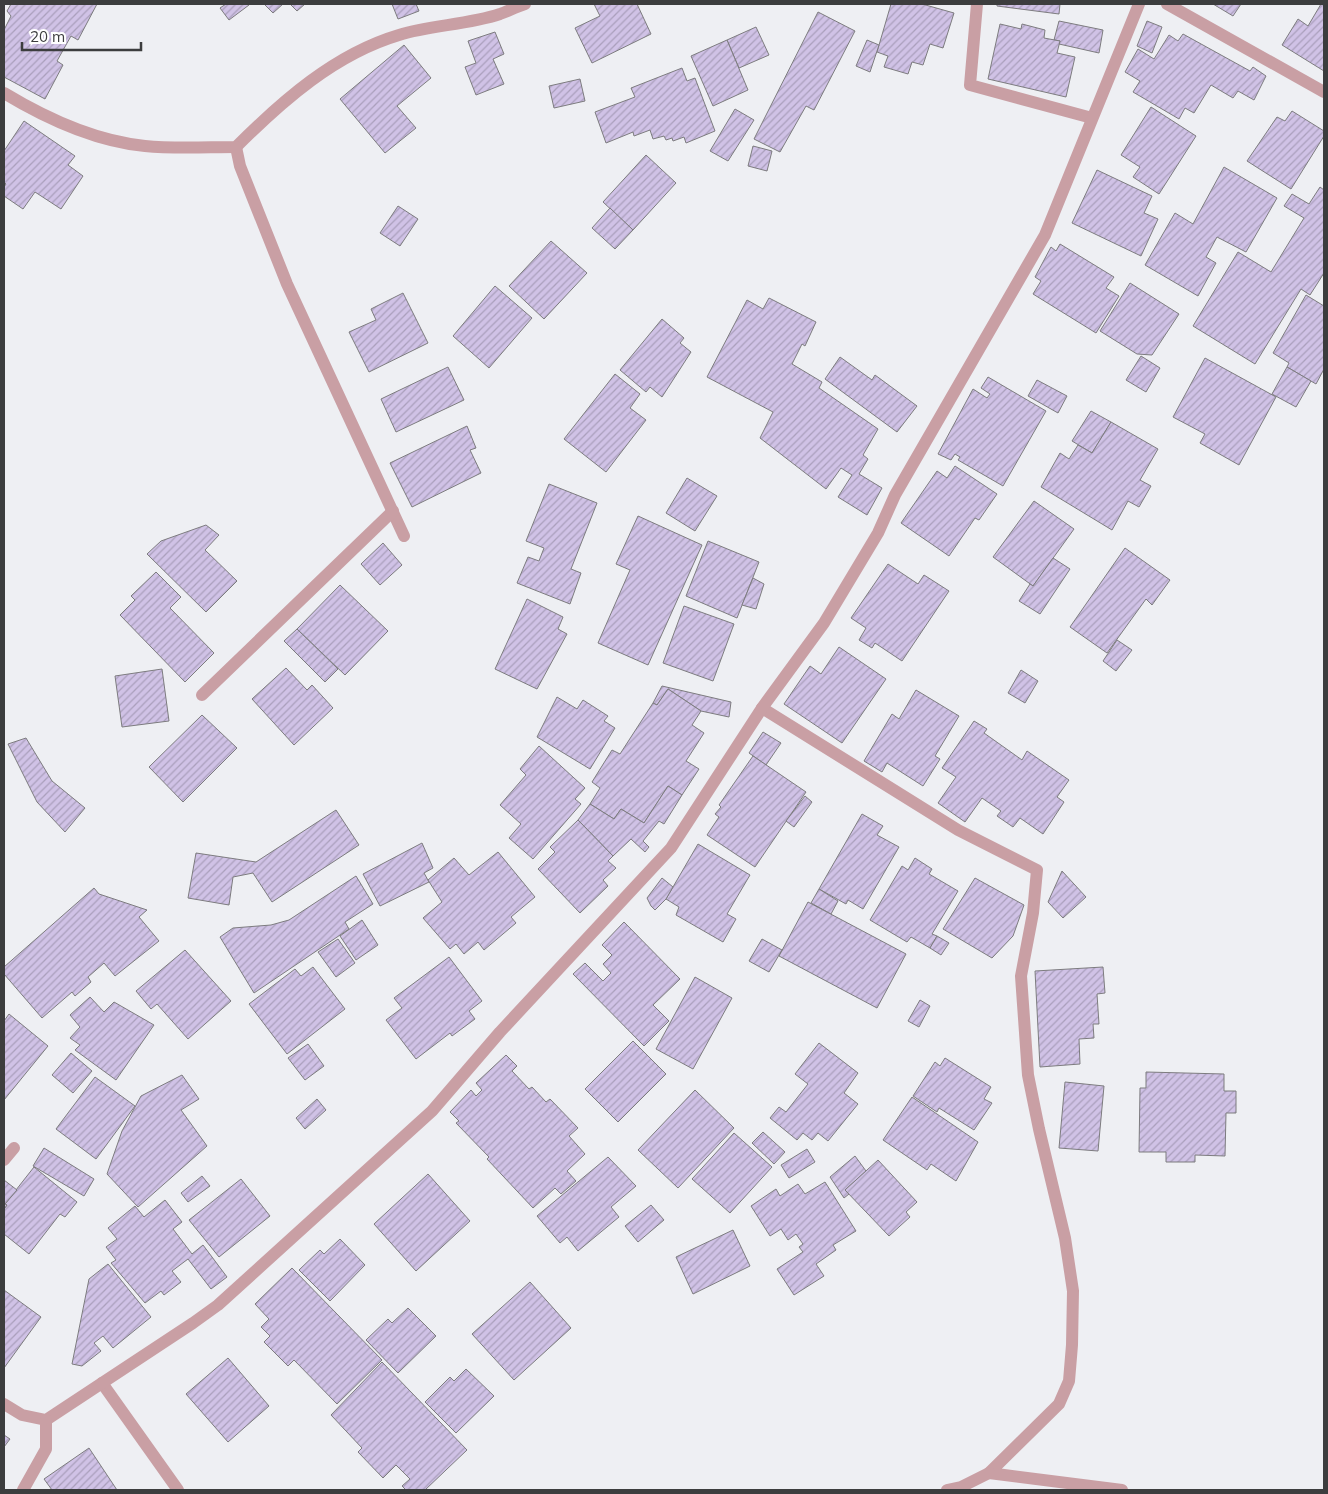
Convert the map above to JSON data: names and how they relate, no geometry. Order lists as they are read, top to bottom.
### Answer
{
  "scale_bar": "20 m"
}
